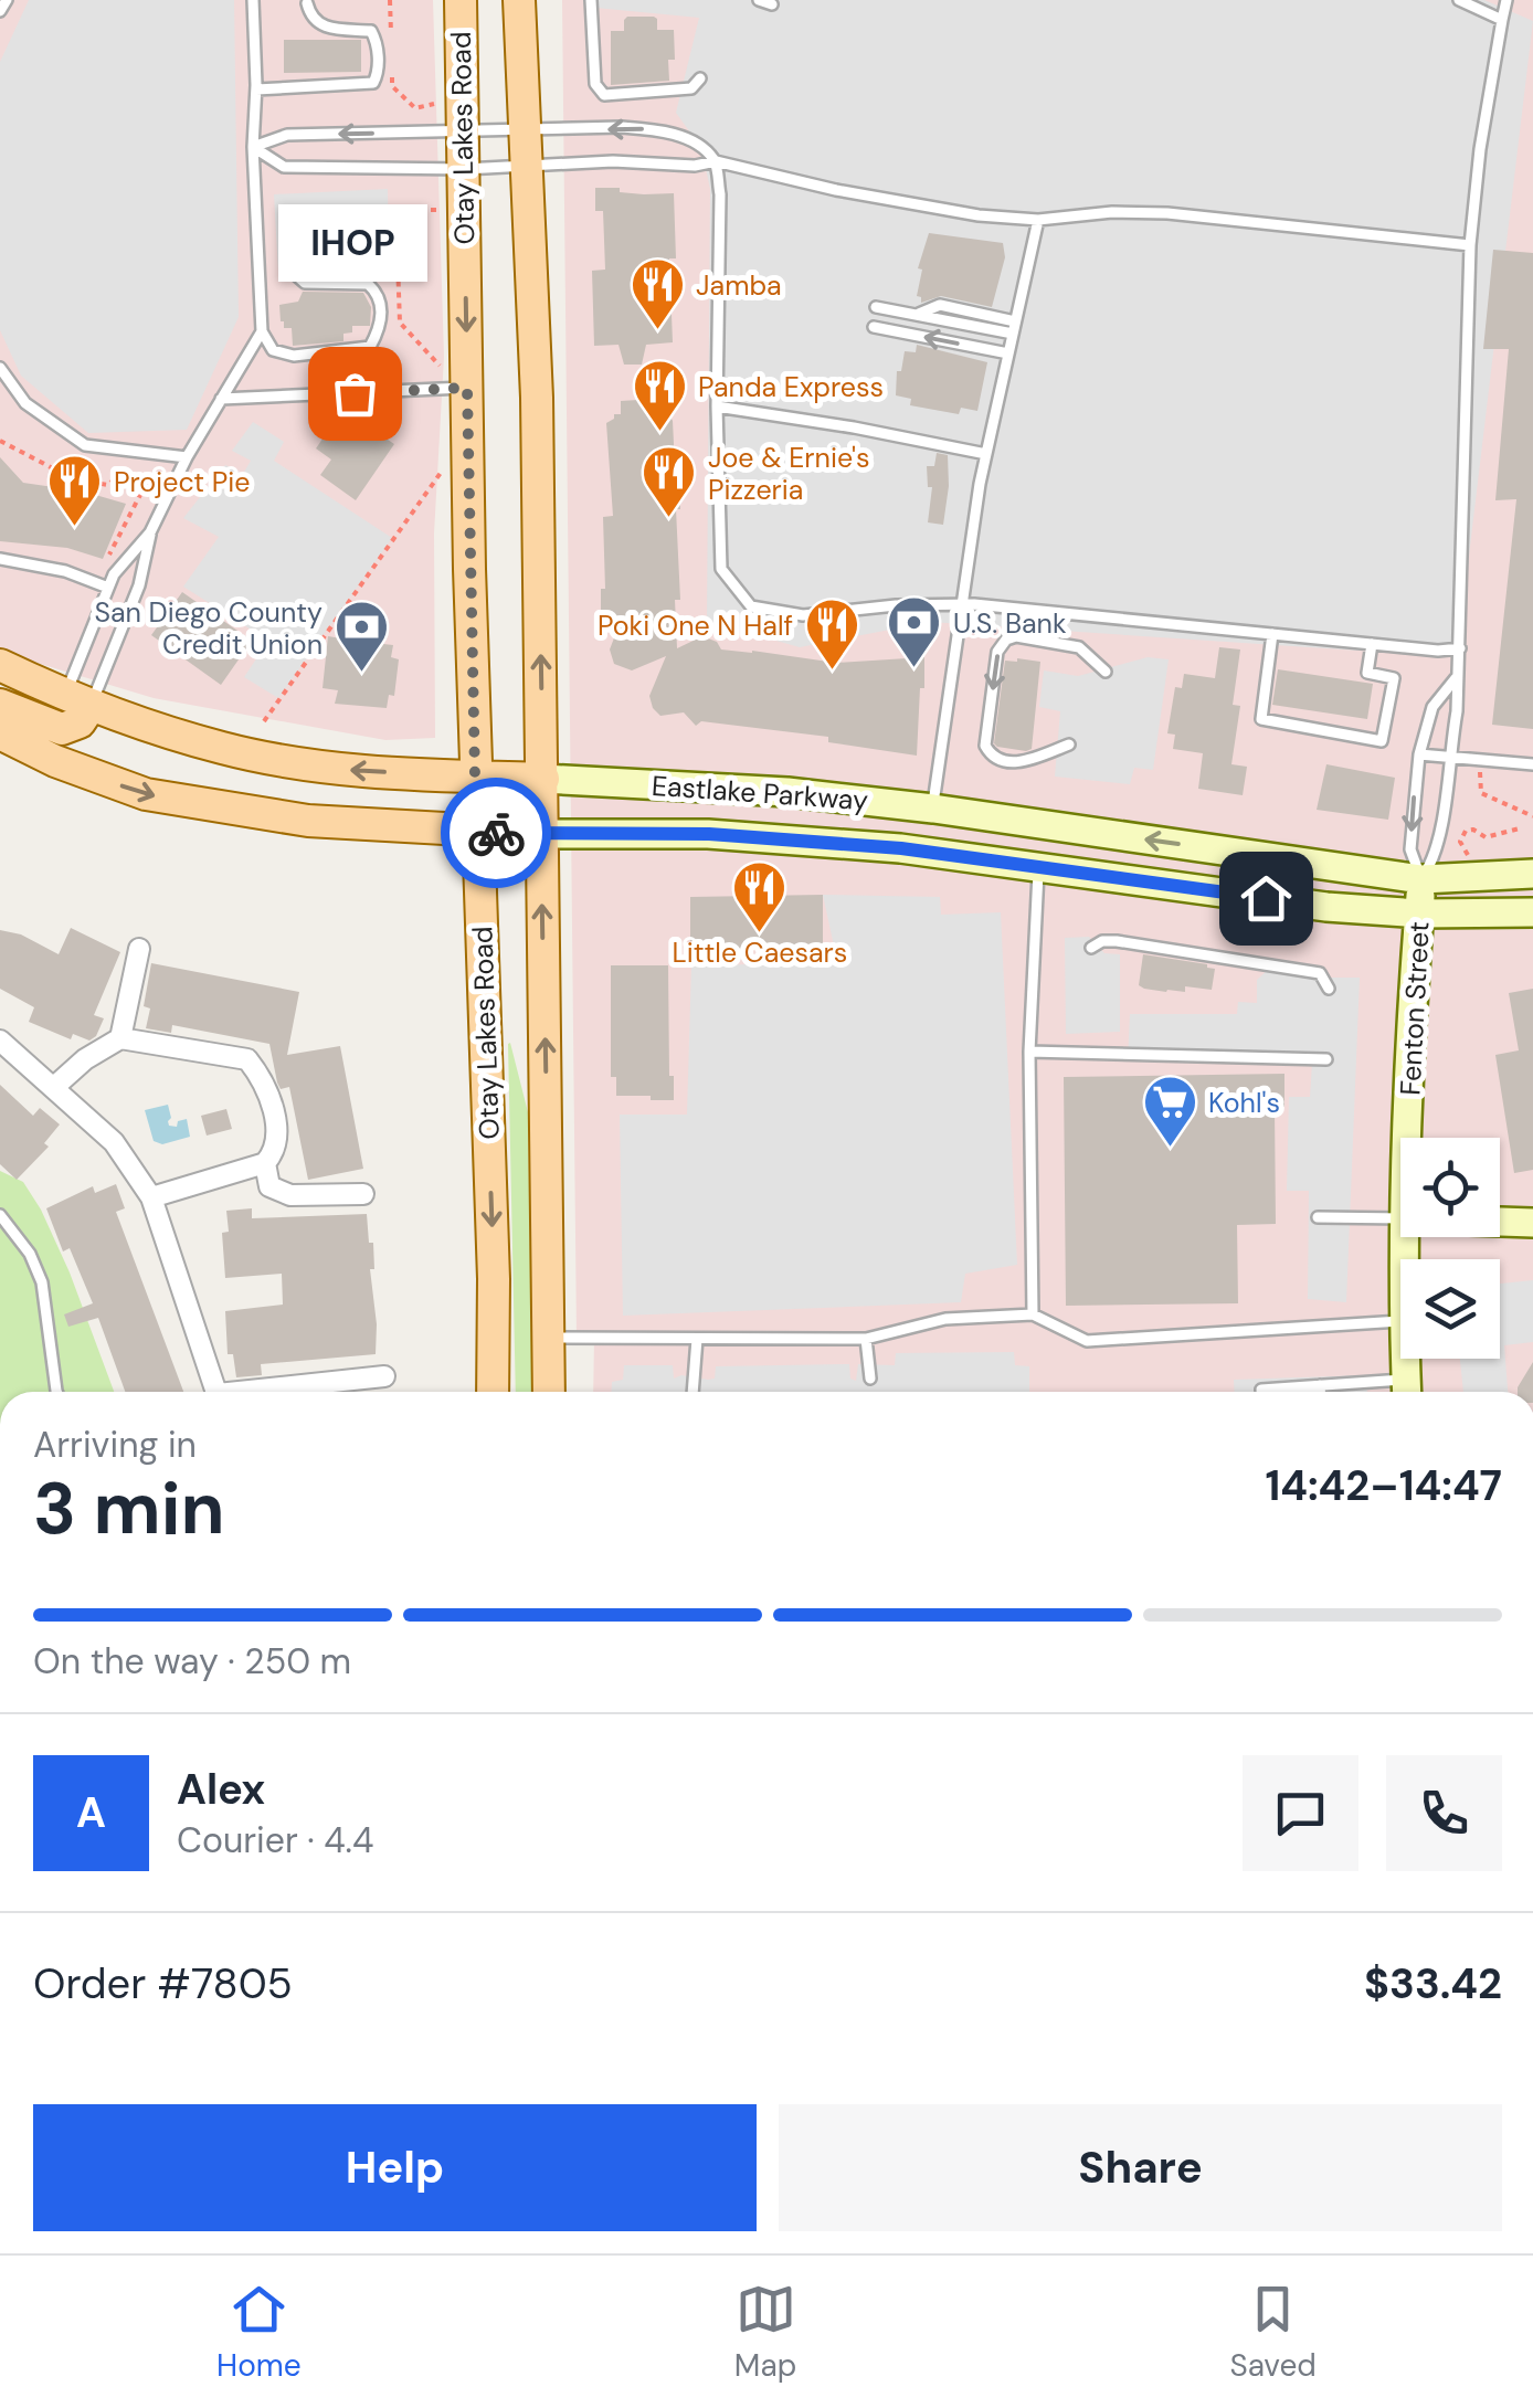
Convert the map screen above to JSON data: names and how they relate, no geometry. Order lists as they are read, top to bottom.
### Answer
{
  "streets": {
    "main road": ["Otay Lakes Road", "Eastlake Parkway", "Fenton Street"]
  },
  "crossings": [
    ["Otay Lakes Road", "Eastlake Parkway"],
    ["Eastlake Parkway", "Fenton Street"]
  ],
  "places": {
    "restaurant": [
      "Jamba",
      "Panda Express",
      "Joe & Ernie's Pizzeria",
      "Project Pie",
      "Poki One N Half",
      "Little Caesars"
    ],
    "other": ["IHOP"],
    "bank": ["U.S. Bank", "San Diego County Credit Union"],
    "supermarket": ["Kohl's"]
  },
  "page": {
    "bubble": "IHOP",
    "heading": ["3 min", "Arriving in", "14:42–14:47"],
    "panel": [
      "Alex",
      "Courier · 4.4",
      "Order #7805",
      "$33.42"
    ],
    "bar": "On the way · 250 m",
    "round": "A",
    "buttons": ["Help", "Share"],
    "tabs": ["Home", "Map", "Saved"]
  }
}
